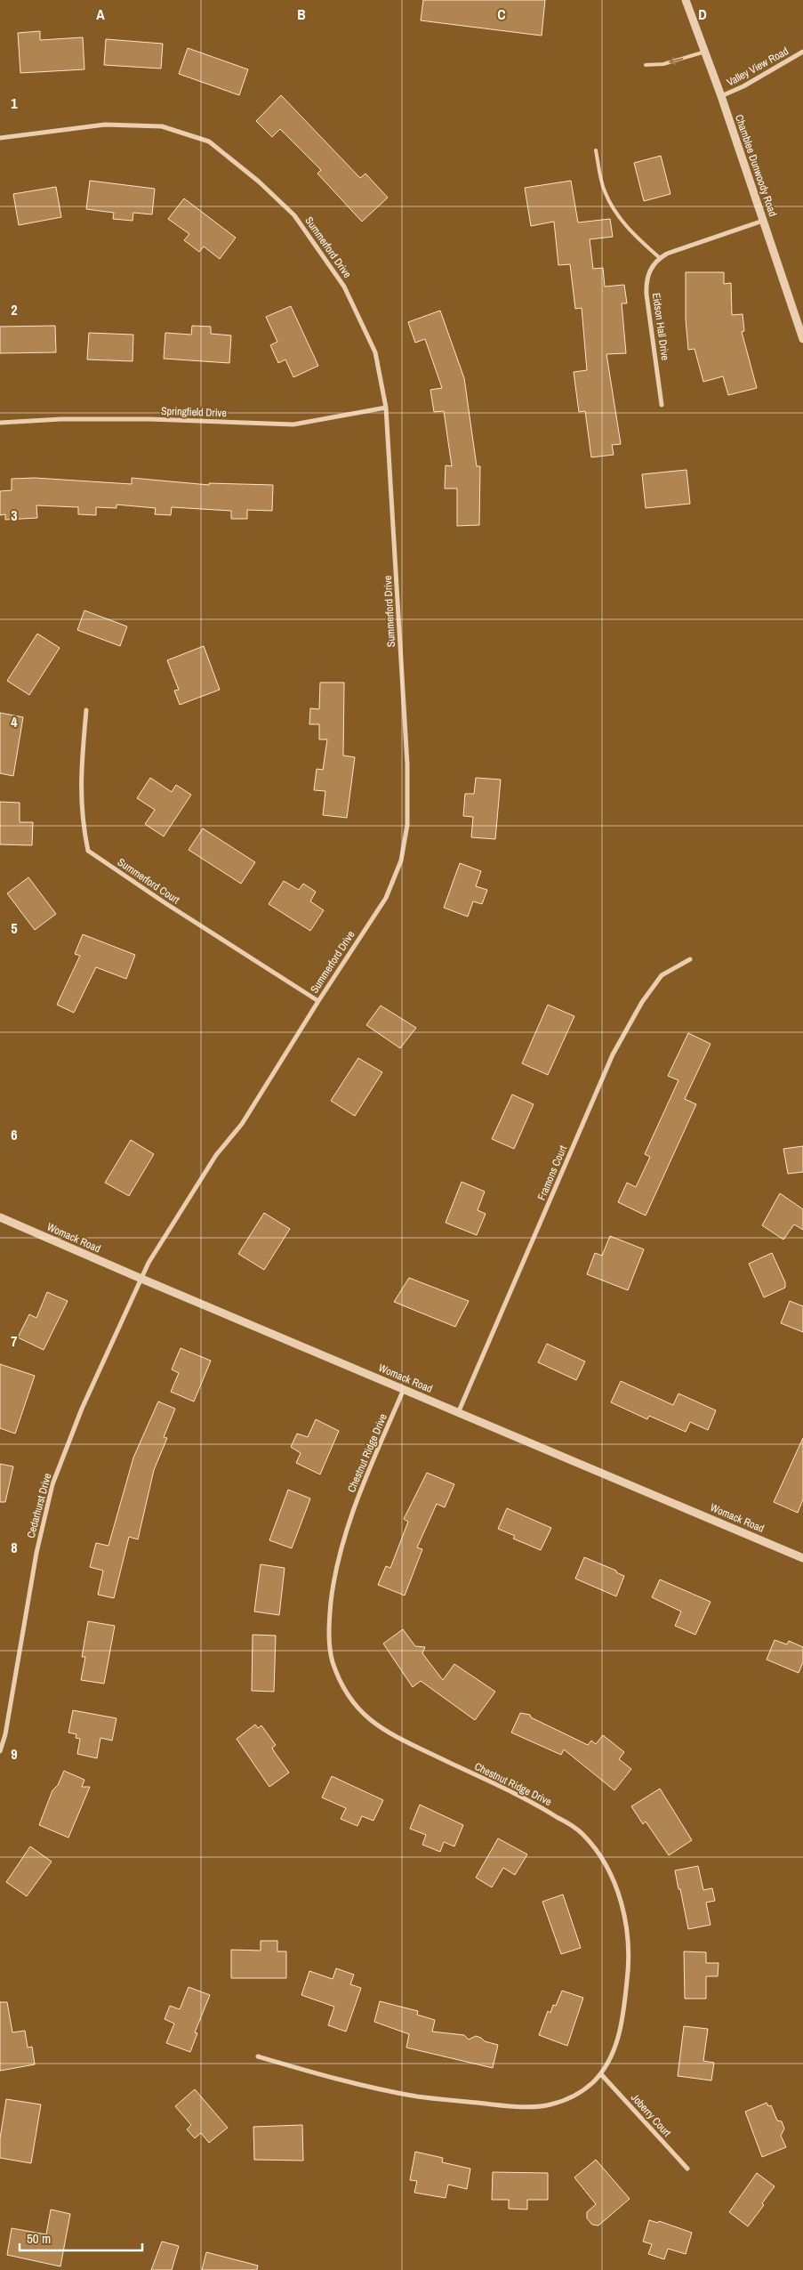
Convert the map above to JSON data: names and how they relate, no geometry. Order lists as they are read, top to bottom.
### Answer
{
  "streets": {
    "street": [
      "Valley View Road",
      "Chamblee Dunwoody Road",
      "Summerford Drive",
      "Eidson Hall Drive",
      "Springfield Drive",
      "Summerford Court",
      "Framons Court",
      "Womack Road",
      "Chestnut Ridge Drive",
      "Cedarhurst Drive",
      "Joberry Court"
    ]
  },
  "crossings": [
    ["Valley View Road", "Chamblee Dunwoody Road"],
    ["Summerford Drive", "Springfield Drive"],
    ["Summerford Drive", "Summerford Court"],
    ["Summerford Drive", "Womack Road"],
    ["Summerford Drive", "Cedarhurst Drive"],
    ["Framons Court", "Womack Road"],
    ["Womack Road", "Chestnut Ridge Drive"],
    ["Womack Road", "Cedarhurst Drive"],
    ["Chestnut Ridge Drive", "Joberry Court"]
  ],
  "scale_bar": "50 m",
  "grid": {
    "columns": [
      "A",
      "B",
      "C",
      "D"
    ],
    "rows": [
      "1",
      "2",
      "3",
      "4",
      "5",
      "6",
      "7",
      "8",
      "9"
    ]
  }
}
